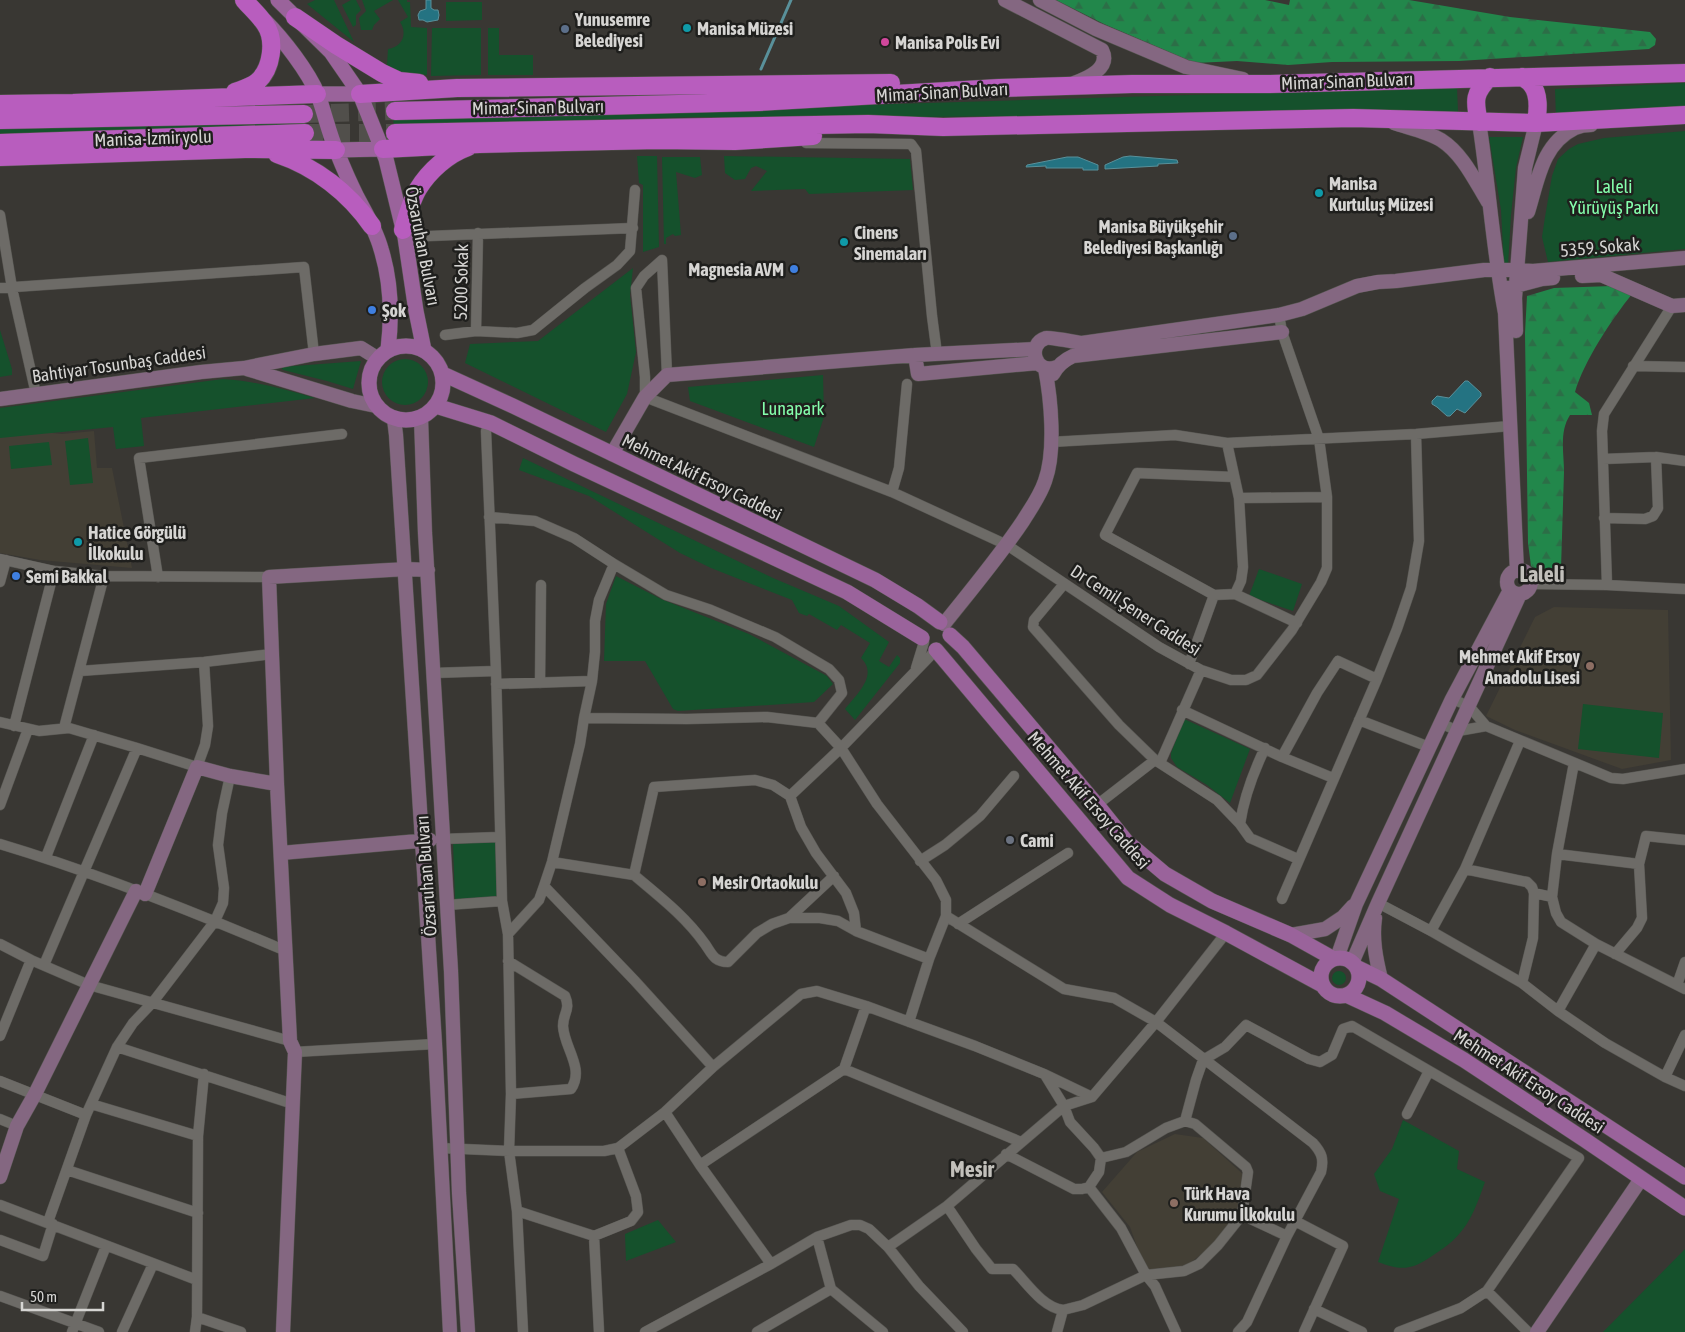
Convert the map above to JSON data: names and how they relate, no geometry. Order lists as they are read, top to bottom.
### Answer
{
  "streets": {
    "highway": ["Mimar Sinan Bulvarı", "Manisa-İzmir yolu"],
    "main road": ["Özsaruhan Bulvarı", "Mehmet Akif Ersoy Caddesi"],
    "street": [
      "5359. Sokak",
      "5200 Sokak",
      "Bahtiyar Tosunbaş Caddesi",
      "Dr Cemil Şener Caddesi"
    ]
  },
  "crossings": [
    ["Özsaruhan Bulvarı", "Bahtiyar Tosunbaş Caddesi"],
    ["Özsaruhan Bulvarı", "Mehmet Akif Ersoy Caddesi"],
    ["5359. Sokak", "Dr Cemil Şener Caddesi"],
    ["Bahtiyar Tosunbaş Caddesi", "Mehmet Akif Ersoy Caddesi"]
  ],
  "districts": ["Laleli", "Mesir"],
  "parks": ["Laleli Yürüyüş Parkı", "Lunapark"],
  "places": [
    "Manisa Müzesi",
    "Yunusemre Belediyesi",
    "Manisa Polis Evi",
    "Manisa Kurtuluş Müzesi",
    "Manisa Büyükşehir Belediyesi Başkanlığı",
    "Cinens Sinemaları",
    "Magnesia AVM",
    "Şok",
    "Hatice Görgülü İlkokulu",
    "Semi Bakkal",
    "Mehmet Akif Ersoy Anadolu Lisesi",
    "Cami",
    "Mesir Ortaokulu",
    "Türk Hava Kurumu İlkokulu"
  ],
  "scale_bar": "50 m"
}
